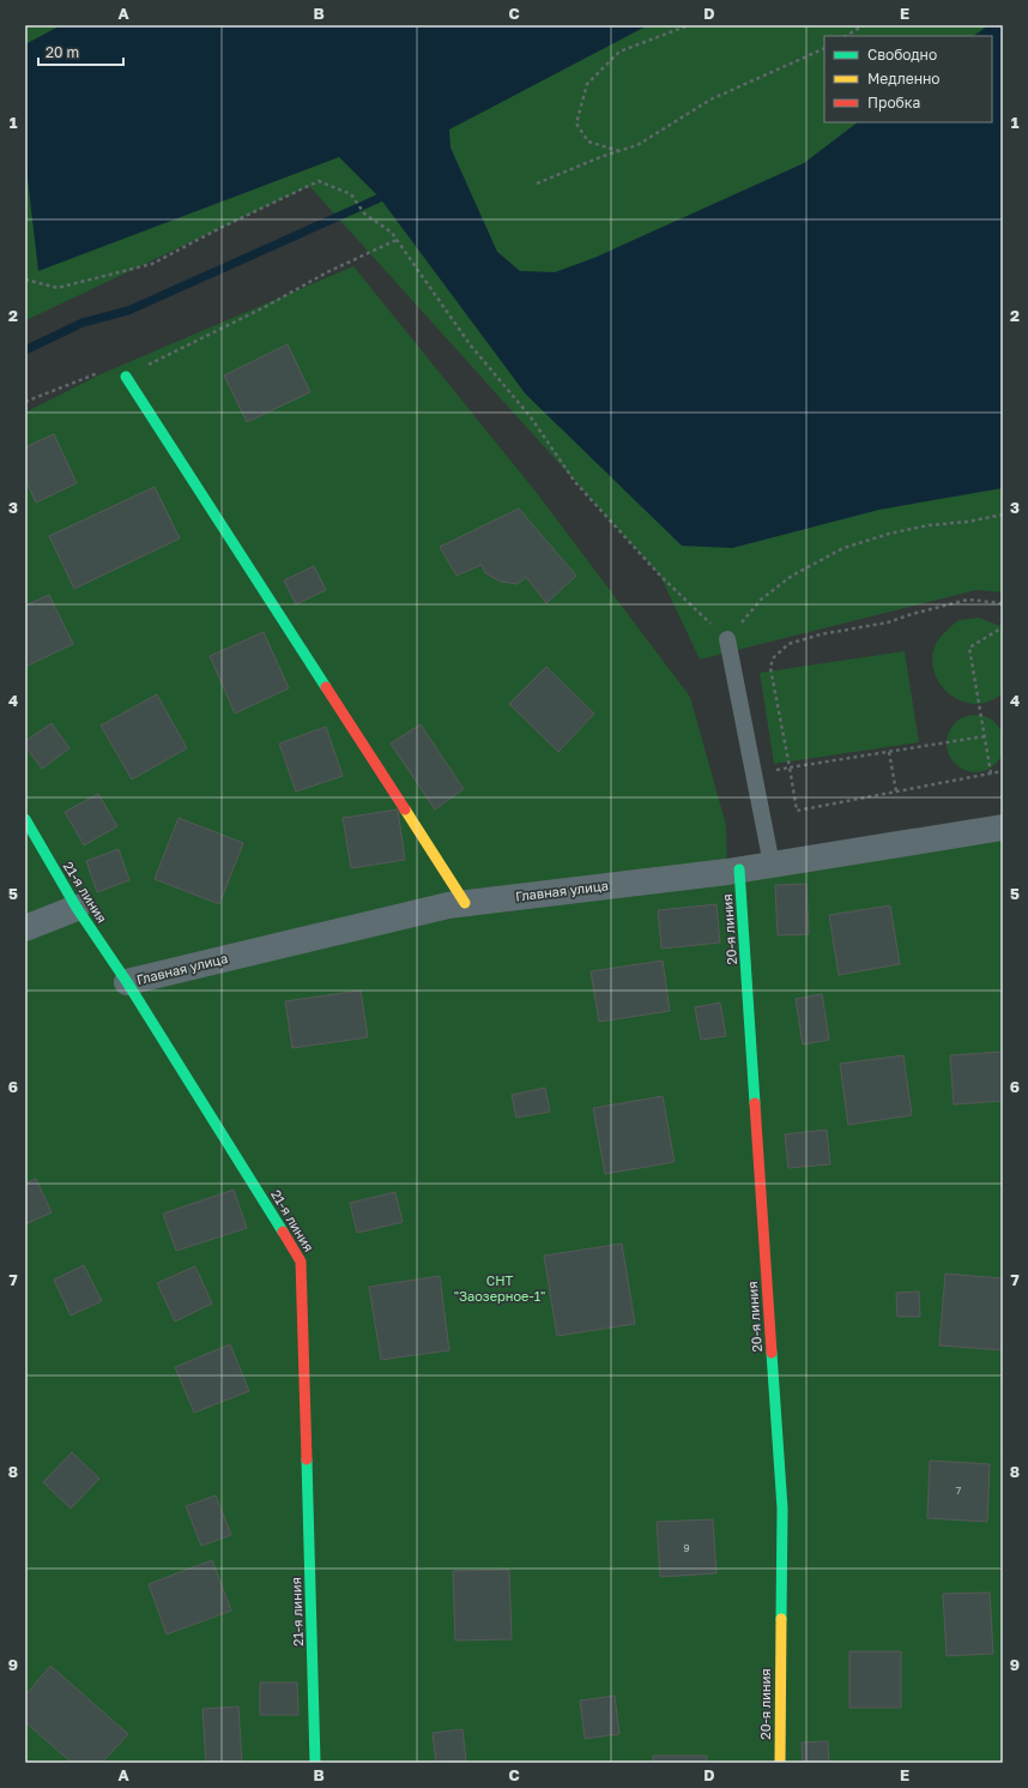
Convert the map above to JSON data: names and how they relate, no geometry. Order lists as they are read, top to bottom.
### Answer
{
  "streets": {
    "street": ["Главная улица", "21-я линия", "20-я линия"]
  },
  "crossings": [
    ["Главная улица", "21-я линия"],
    ["Главная улица", "20-я линия"]
  ],
  "parks": ["СНТ \"Заозерное-1\""],
  "house_numbers": ["7", "9"],
  "legend": ["Свободно", "Медленно", "Пробка"],
  "scale_bar": "20 m",
  "grid": {
    "columns": [
      "A",
      "B",
      "C",
      "D",
      "E"
    ],
    "rows": [
      "1",
      "2",
      "3",
      "4",
      "5",
      "6",
      "7",
      "8",
      "9"
    ]
  }
}
